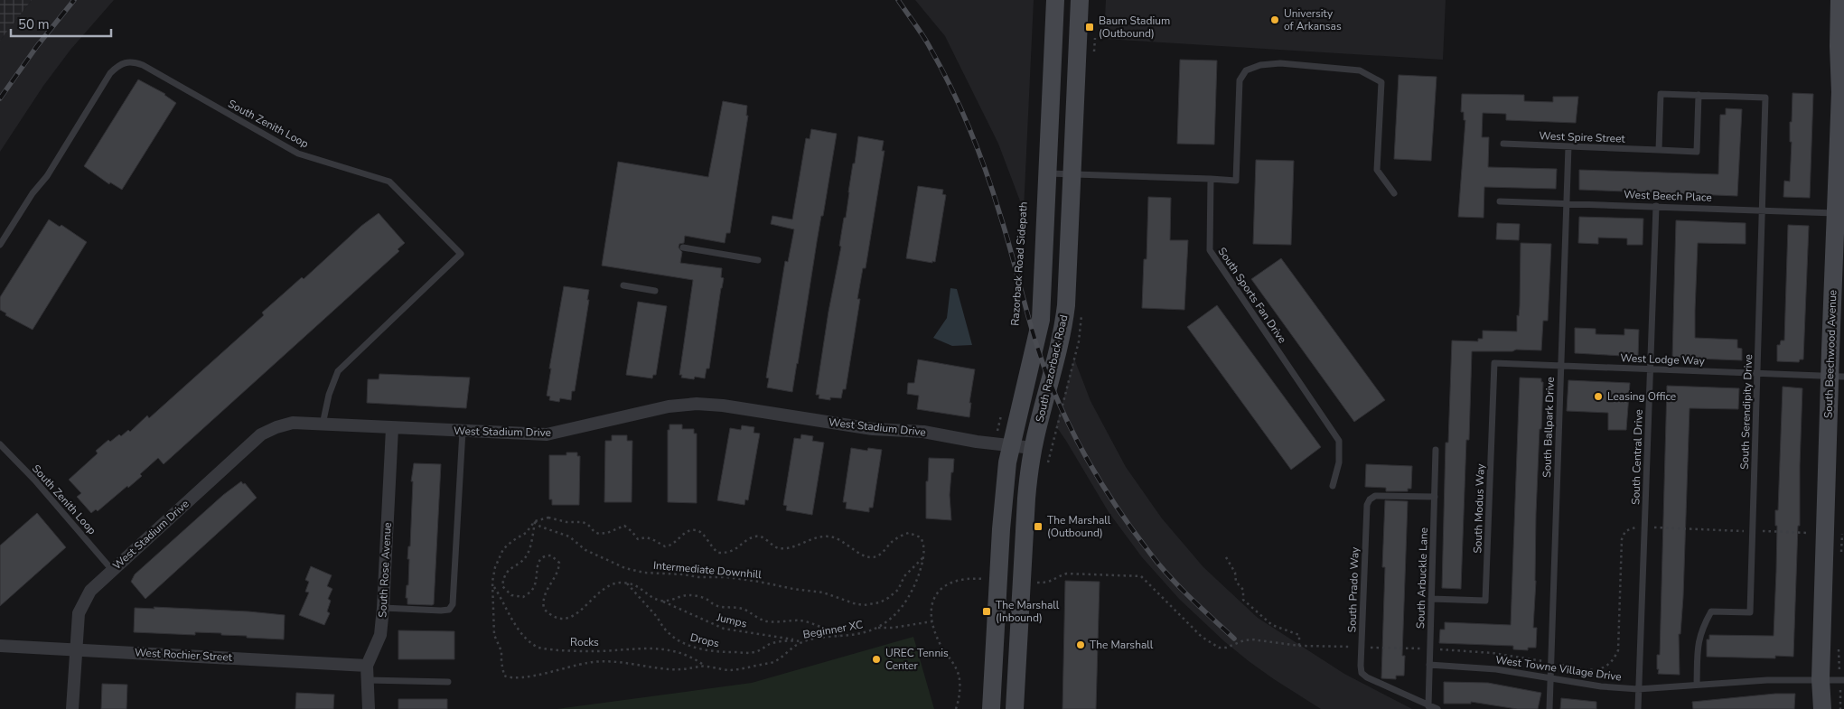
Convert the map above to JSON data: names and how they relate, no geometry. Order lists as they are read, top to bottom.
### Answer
{
  "streets": {
    "main road": ["South Beechwood Avenue", "South Razorback Road"],
    "street": ["West Stadium Drive", "South Rose Avenue", "West Rochier Street"],
    "lane": [
      "South Zenith Loop",
      "West Spire Street",
      "West Beech Place",
      "South Sports Fan Drive",
      "West Lodge Way",
      "South Serendipity Drive",
      "South Ballpark Drive",
      "South Central Drive",
      "South Modus Way",
      "South Arbuckle Lane",
      "South Prado Way",
      "West Towne Village Drive"
    ],
    "path": [
      "Intermediate Downhill",
      "Jumps",
      "Beginner XC",
      "Drops",
      "Rocks"
    ]
  },
  "crossings": [
    ["South Zenith Loop", "West Stadium Drive"],
    ["West Spire Street", "South Serendipity Drive"],
    ["West Spire Street", "South Ballpark Drive"],
    ["West Beech Place", "South Beechwood Avenue"],
    ["West Beech Place", "South Serendipity Drive"],
    ["West Beech Place", "South Ballpark Drive"],
    ["West Beech Place", "South Central Drive"],
    ["South Beechwood Avenue", "West Lodge Way"],
    ["South Beechwood Avenue", "West Towne Village Drive"],
    ["West Lodge Way", "South Serendipity Drive"],
    ["West Lodge Way", "South Ballpark Drive"],
    ["West Lodge Way", "South Central Drive"],
    ["West Lodge Way", "South Modus Way"],
    ["South Razorback Road", "West Stadium Drive"],
    ["South Serendipity Drive", "West Towne Village Drive"],
    ["West Stadium Drive", "South Rose Avenue"],
    ["West Stadium Drive", "West Rochier Street"],
    ["South Ballpark Drive", "West Towne Village Drive"],
    ["South Central Drive", "West Towne Village Drive"],
    ["South Modus Way", "South Arbuckle Lane"],
    ["South Rose Avenue", "West Rochier Street"],
    ["Intermediate Downhill", "Beginner XC"],
    ["South Arbuckle Lane", "South Prado Way"],
    ["South Arbuckle Lane", "West Towne Village Drive"],
    ["Jumps", "Beginner XC"],
    ["Jumps", "Drops"],
    ["Beginner XC", "Drops"],
    ["Beginner XC", "Rocks"]
  ],
  "places": {
    "other": [
      "University of Arkansas",
      "Leasing Office",
      "The Marshall",
      "UREC Tennis Center"
    ],
    "transit": ["Baum Stadium (Outbound)", "The Marshall (Outbound)", "The Marshall (Inbound)"]
  },
  "scale_bar": "50 m"
}
